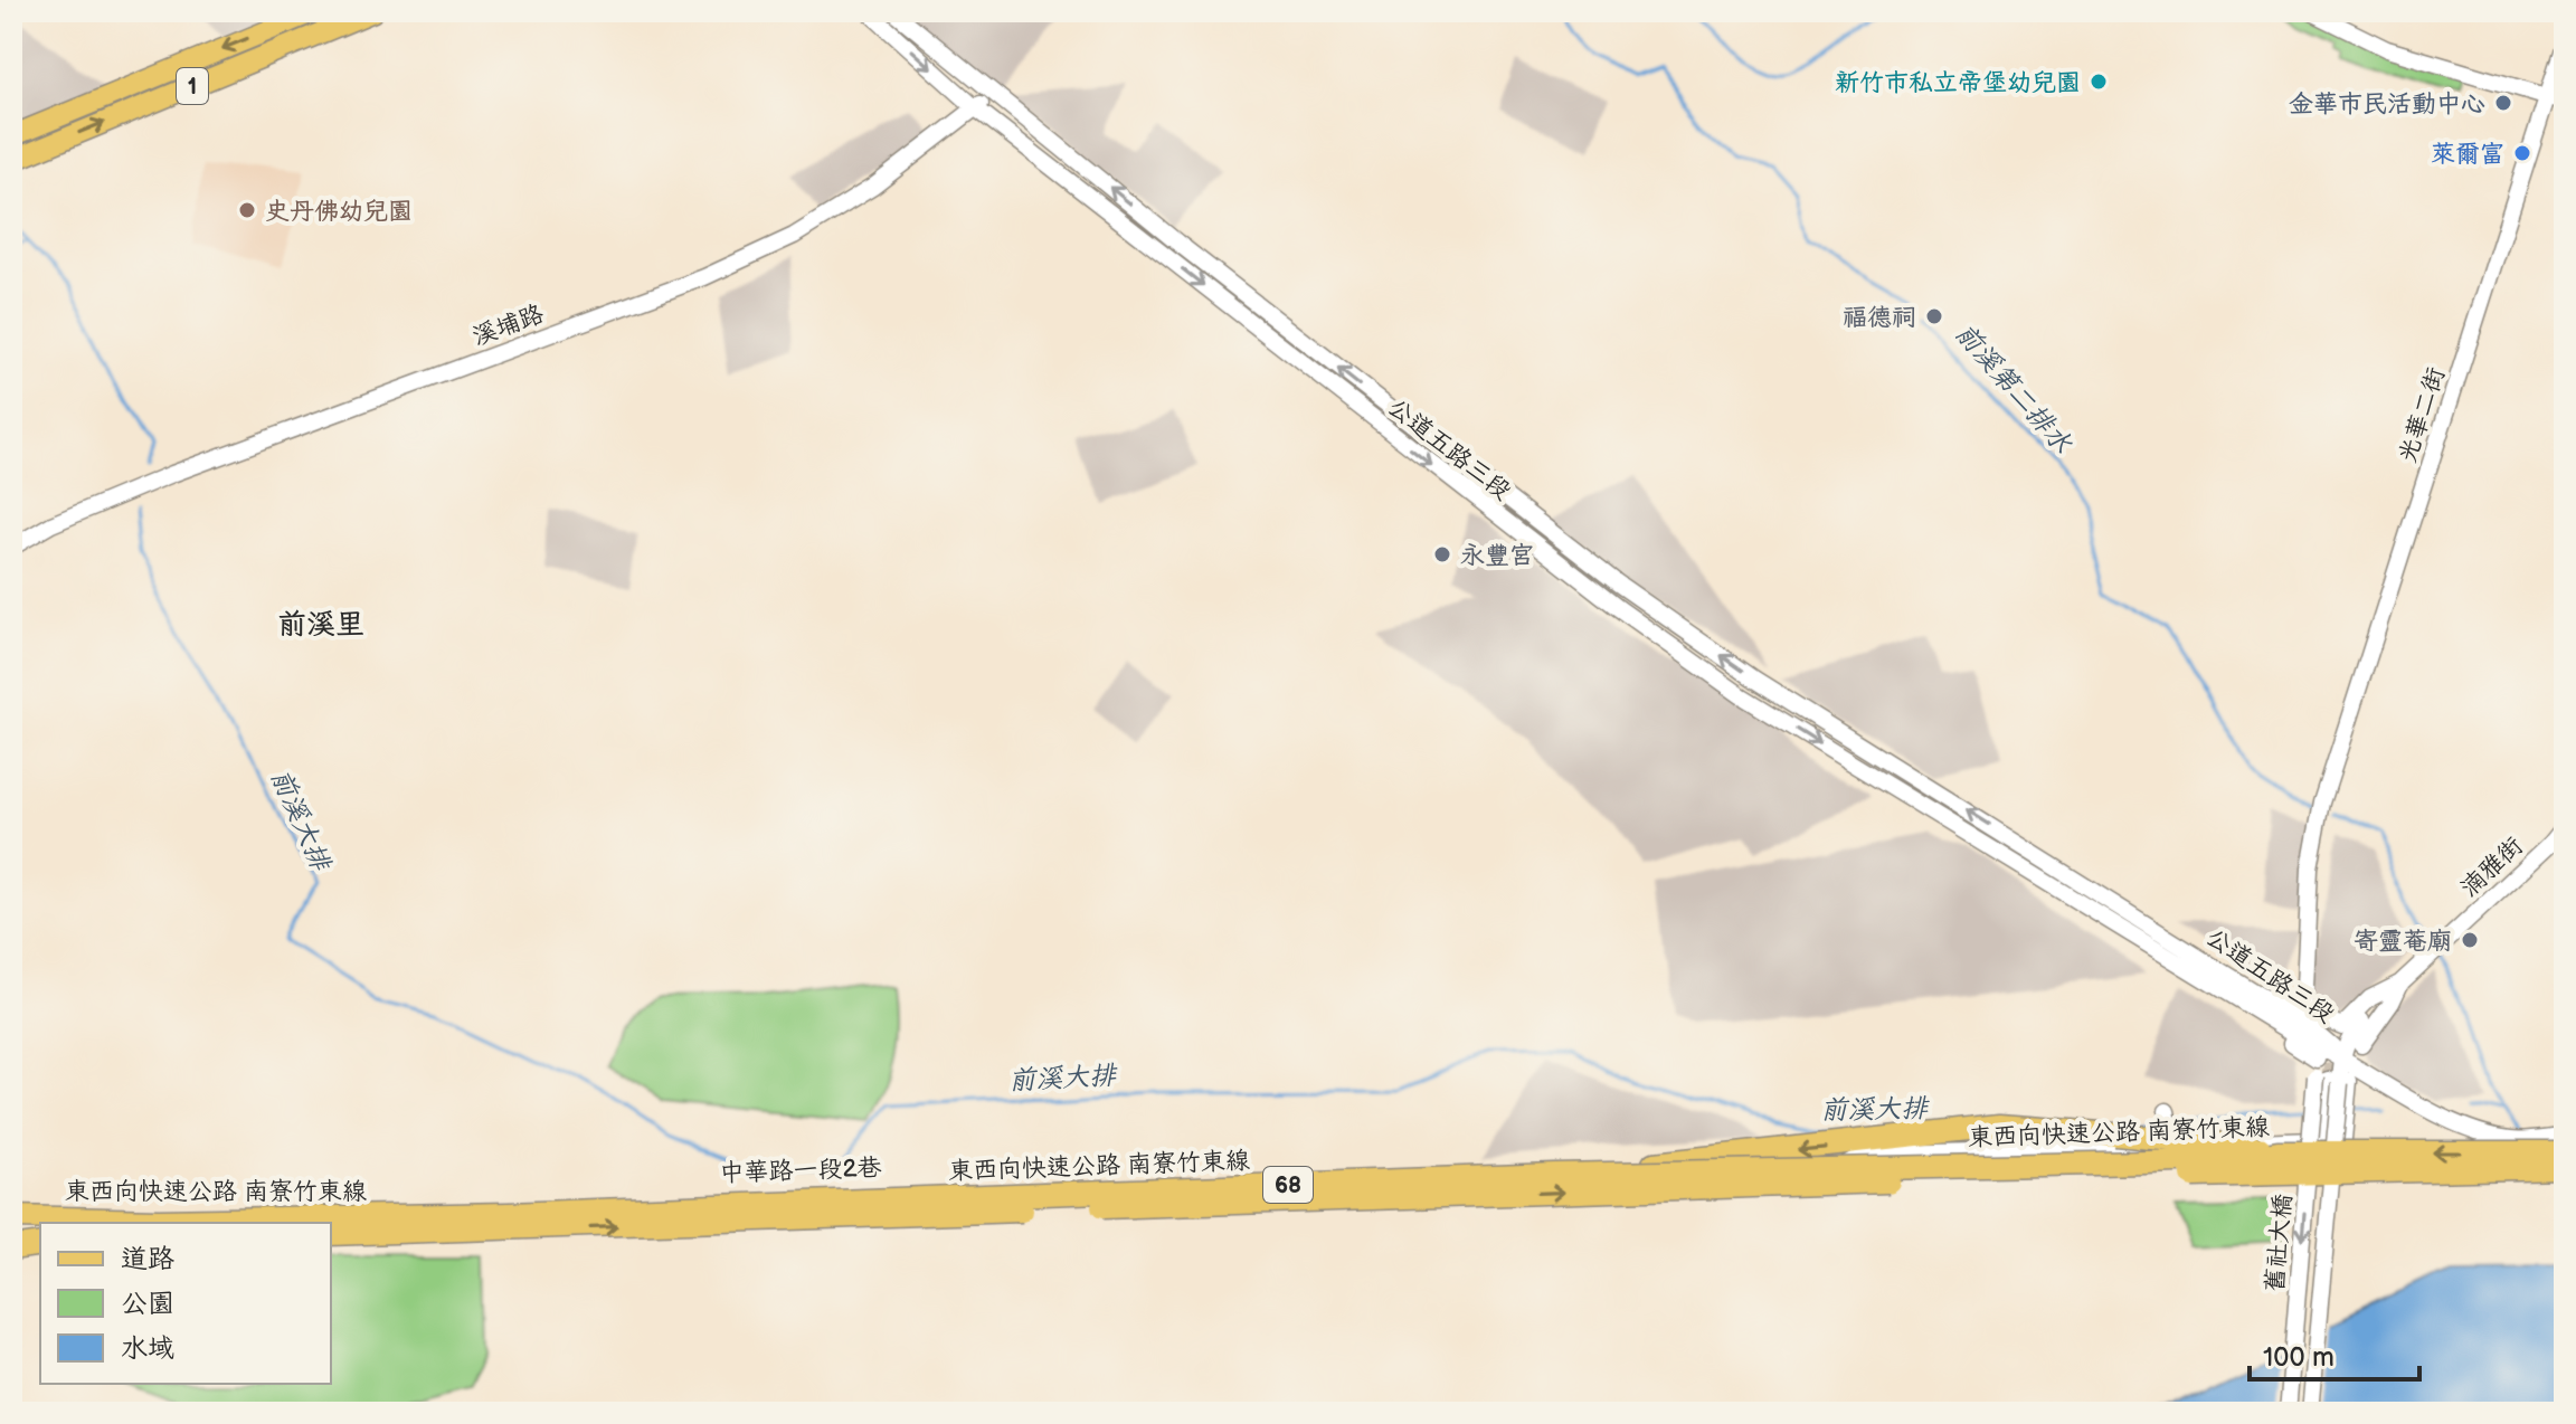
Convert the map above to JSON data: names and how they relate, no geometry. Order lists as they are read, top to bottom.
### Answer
{
  "streets": {
    "highway": ["東西向快速公路 南寮竹東線", "68"],
    "main road": ["1"],
    "street": [
      "溪埔路",
      "光華二街",
      "公道五路三段",
      "湳雅街",
      "中華路一段2巷",
      "舊社大橋"
    ]
  },
  "crossings": [
    ["溪埔路", "公道五路三段"],
    ["光華二街", "公道五路三段"],
    ["公道五路三段", "湳雅街"]
  ],
  "districts": ["前溪里"],
  "water": ["前溪第二排水", "前溪大排"],
  "places": [
    "新竹市私立帝堡幼兒園",
    "金華市民活動中心",
    "萊爾富",
    "史丹佛幼兒園",
    "福德祠",
    "永豐宮",
    "寄靈菴廟"
  ],
  "legend": ["道路", "公園", "水域"],
  "scale_bar": "100 m"
}
